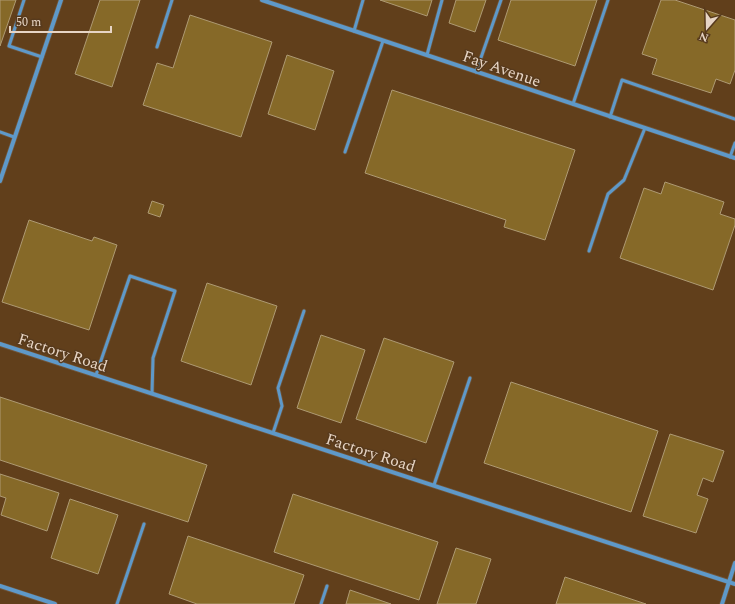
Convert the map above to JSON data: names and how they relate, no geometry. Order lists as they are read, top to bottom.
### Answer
{
  "streets": {
    "street": ["Fay Avenue", "Factory Road"]
  },
  "scale_bar": "50 m",
  "north": "bottom"
}
